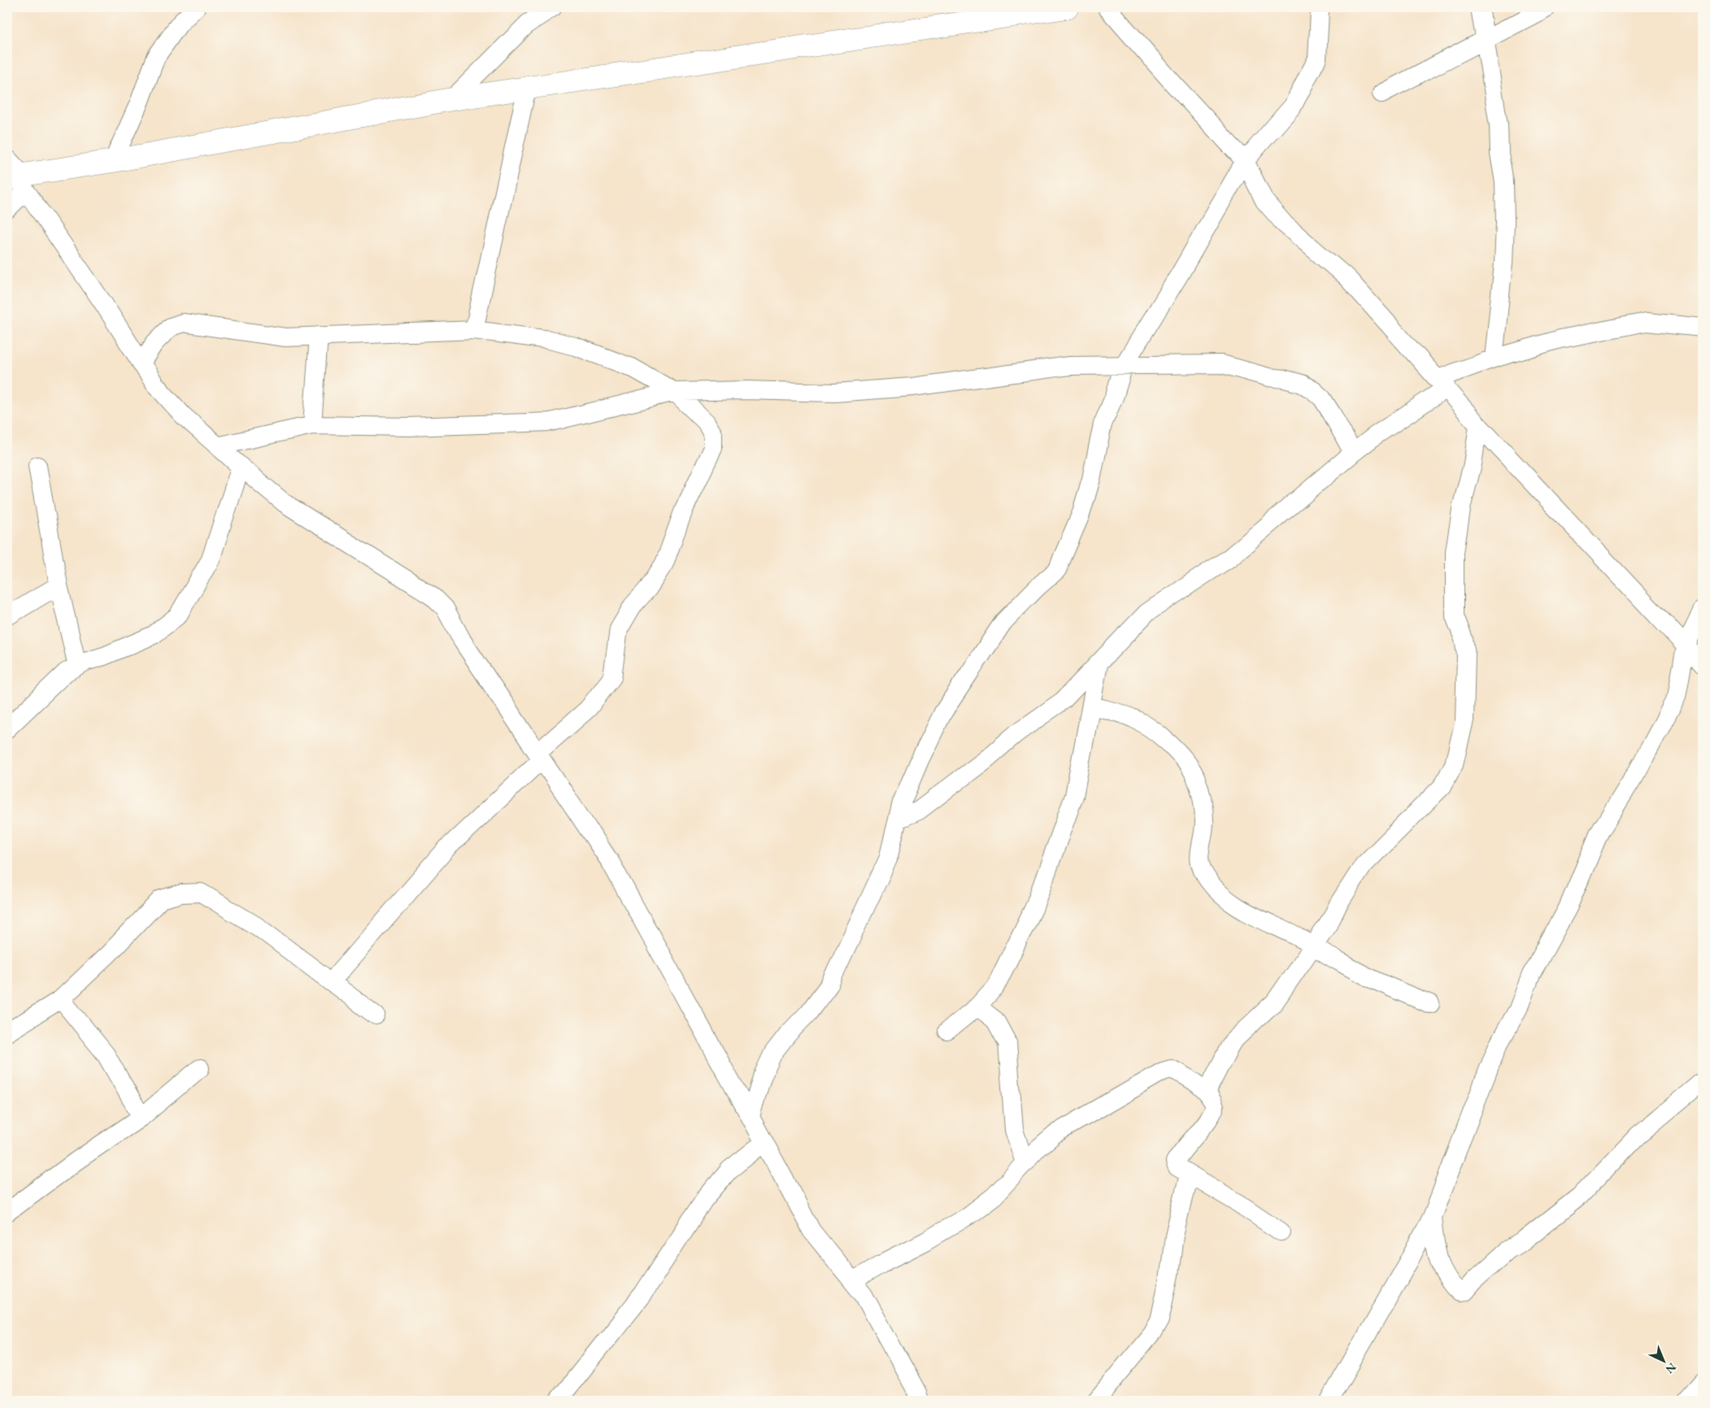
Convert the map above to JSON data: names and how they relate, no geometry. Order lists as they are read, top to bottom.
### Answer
{
  "north": "bottom right"
}
